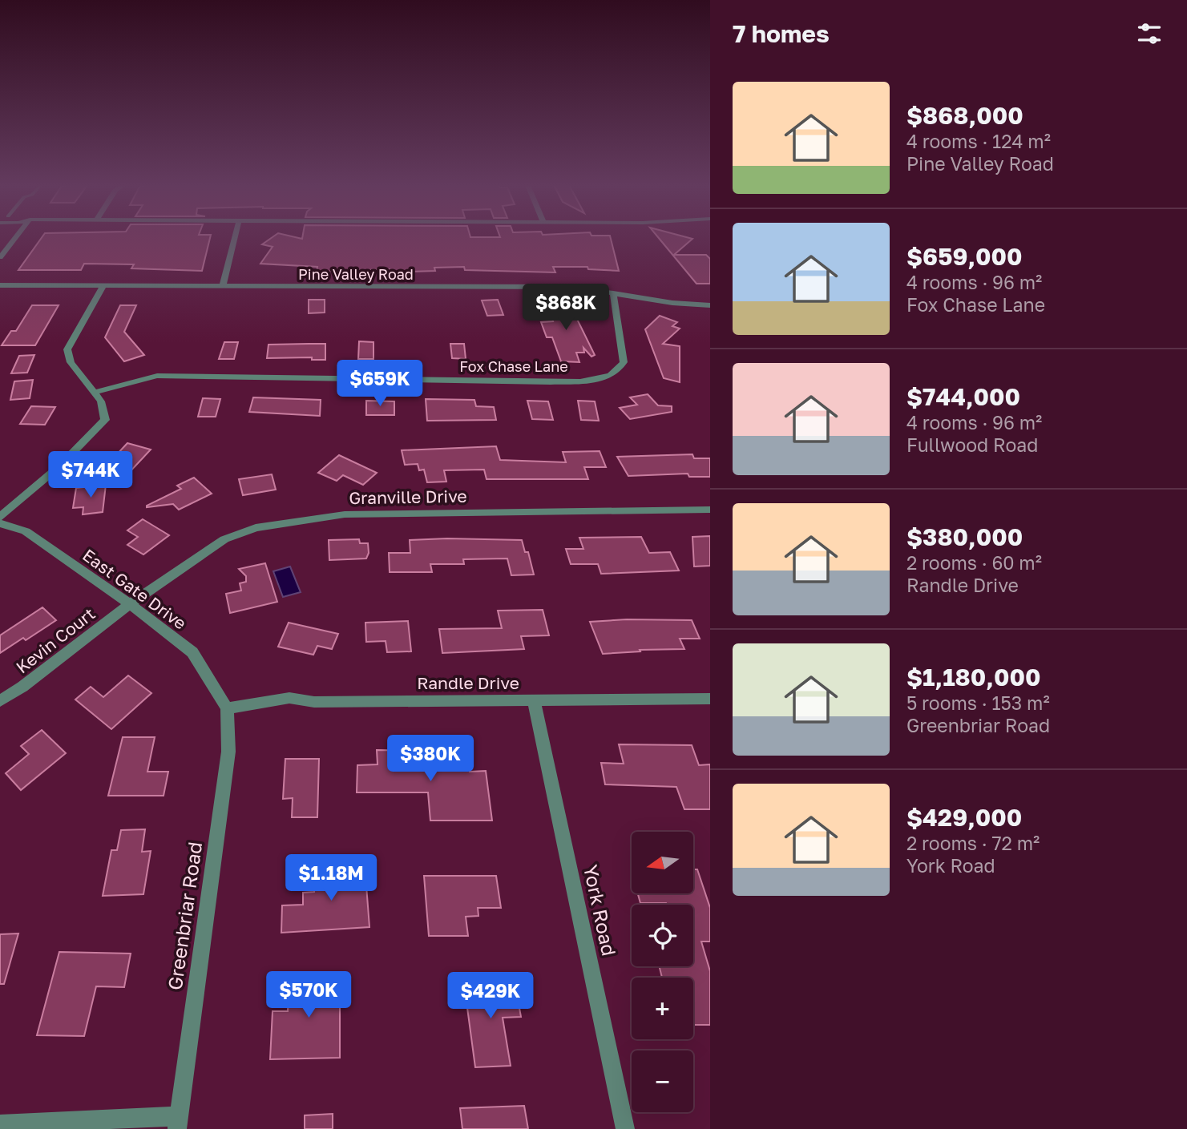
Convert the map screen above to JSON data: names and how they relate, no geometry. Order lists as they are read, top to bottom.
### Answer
{
  "streets": {
    "street": [
      "Pine Valley Road",
      "Fox Chase Lane",
      "Granville Drive",
      "East Gate Drive",
      "Kevin Court",
      "Randle Drive",
      "York Road",
      "Greenbriar Road"
    ]
  },
  "crossings": [
    ["Pine Valley Road", "Fox Chase Lane"],
    ["Granville Drive", "East Gate Drive"],
    ["Granville Drive", "Kevin Court"],
    ["East Gate Drive", "Kevin Court"],
    ["East Gate Drive", "Randle Drive"],
    ["East Gate Drive", "Greenbriar Road"],
    ["Randle Drive", "York Road"],
    ["Randle Drive", "Greenbriar Road"]
  ],
  "north": "left",
  "page": {
    "heading": "7 homes",
    "list": [
      {
        "name": "$868,000",
        "note": "4 rooms · 124 m² · Pine Valley Road"
      },
      {
        "name": "$659,000",
        "note": "4 rooms · 96 m² · Fox Chase Lane"
      },
      {
        "name": "$744,000",
        "note": "4 rooms · 96 m² · Fullwood Road"
      },
      {
        "name": "$380,000",
        "note": "2 rooms · 60 m² · Randle Drive"
      },
      {
        "name": "$1,180,000",
        "note": "5 rooms · 153 m² · Greenbriar Road"
      },
      {
        "name": "$429,000",
        "note": "2 rooms · 72 m² · York Road"
      }
    ],
    "price": [
      "$868K",
      "$659K",
      "$744K",
      "$380K",
      "$1.18M",
      "$570K",
      "$429K"
    ],
    "map_buttons": ["+", "−"]
  }
}
